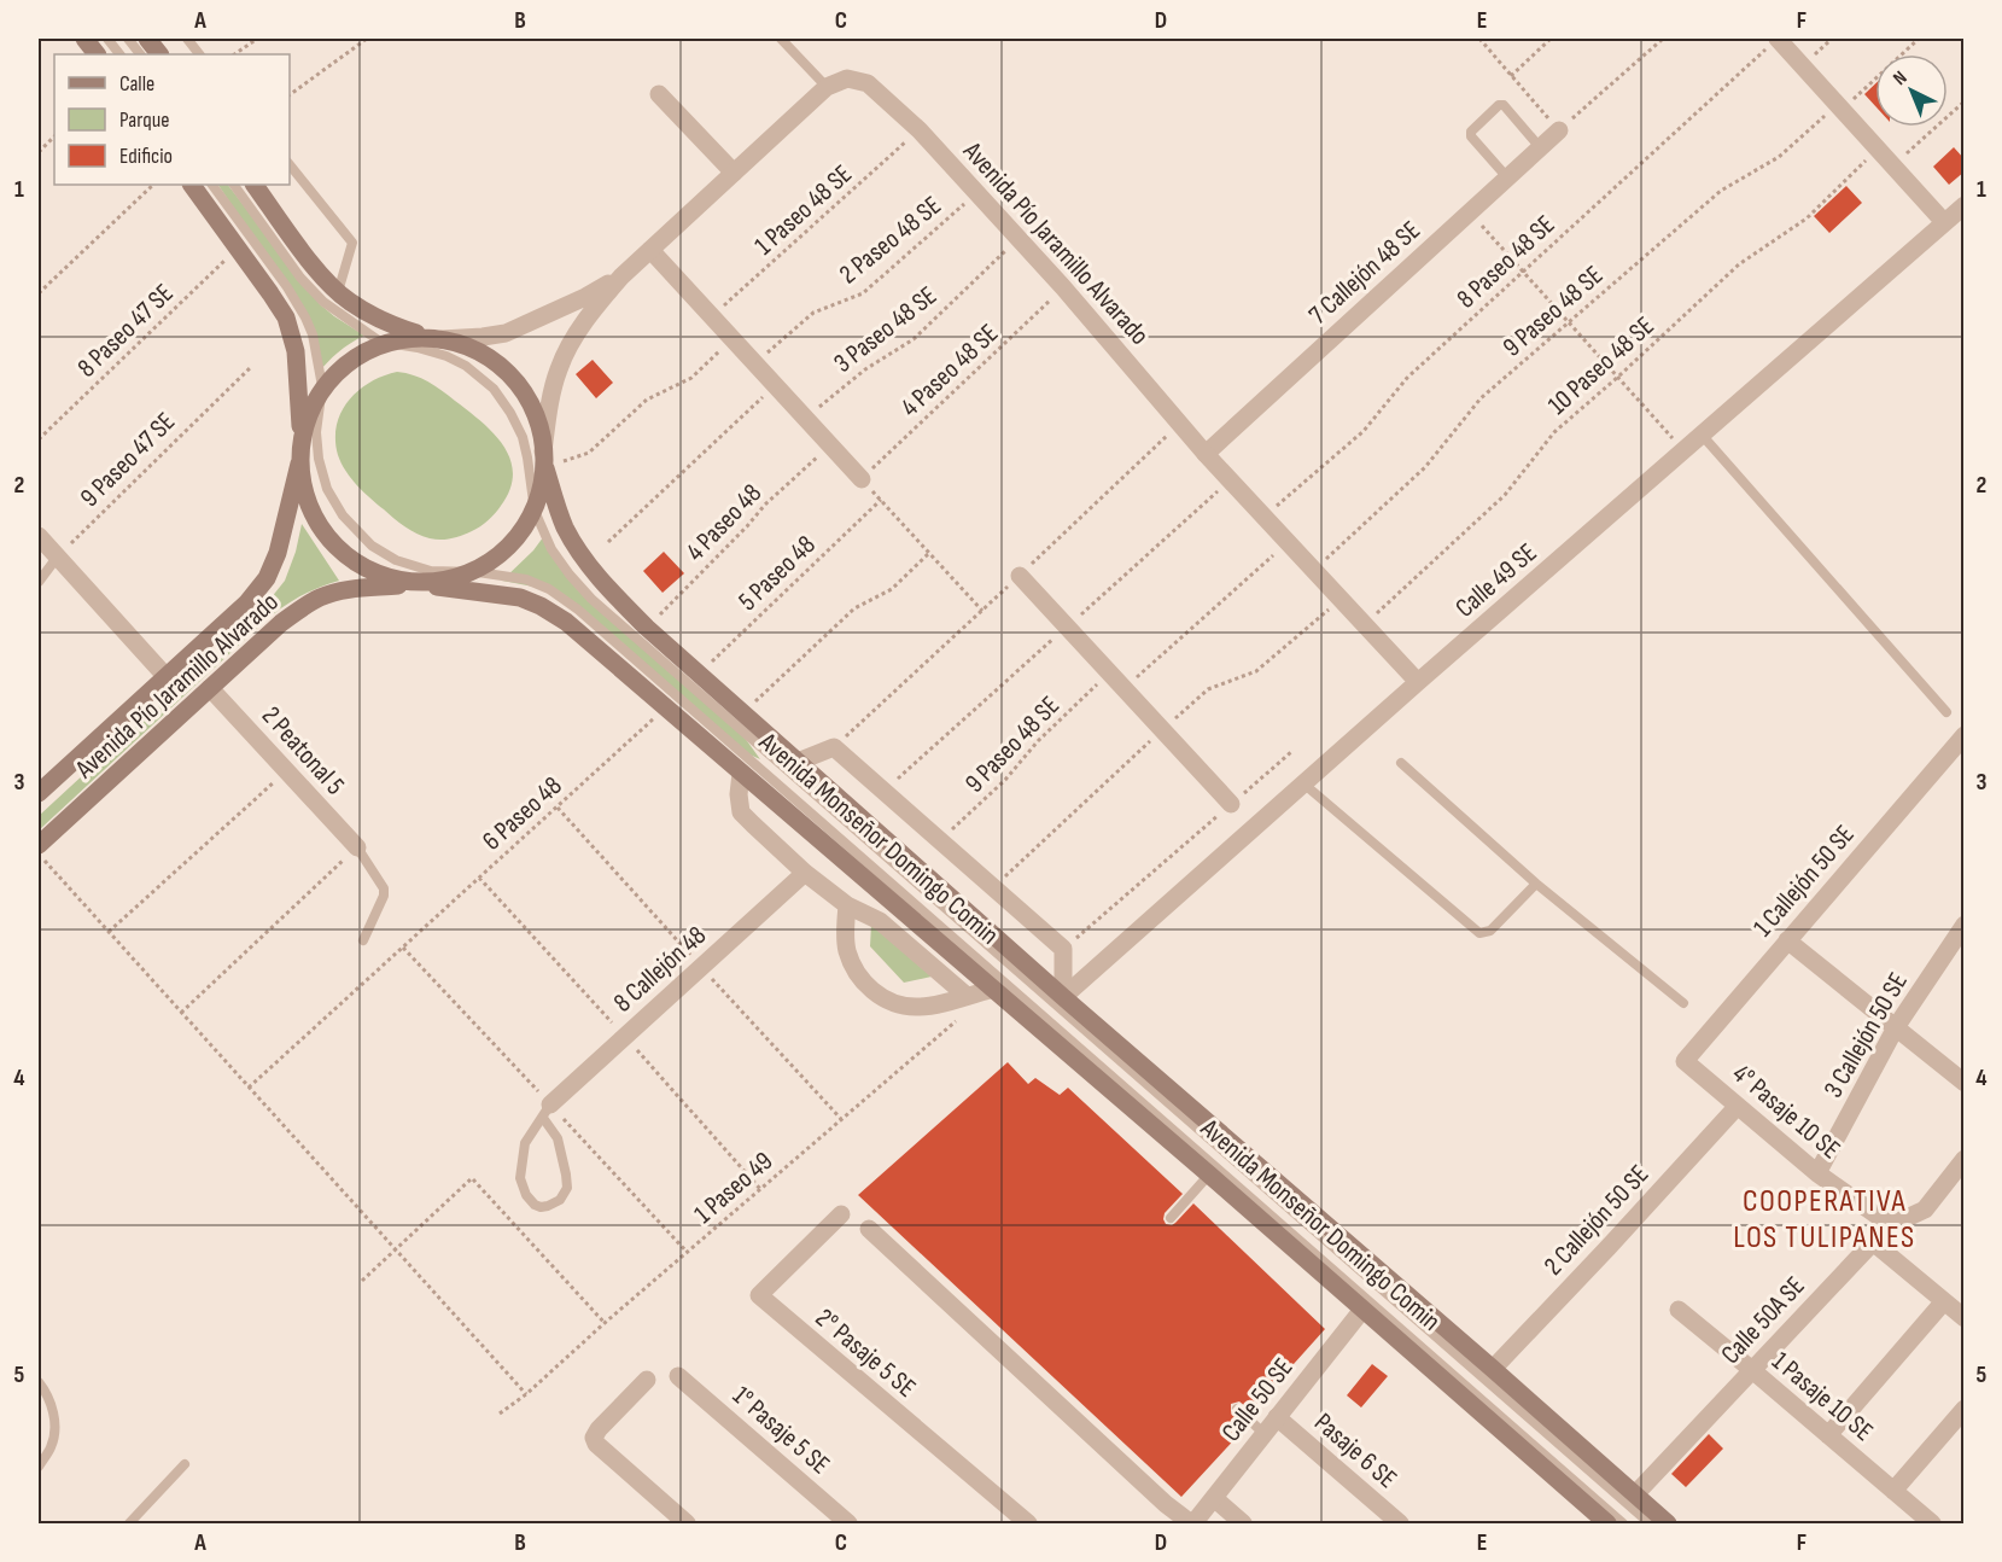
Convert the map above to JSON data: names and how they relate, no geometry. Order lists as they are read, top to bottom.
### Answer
{
  "streets": {
    "main road": ["Avenida Pío Jaramillo Alvarado", "Avenida Monseñor Domingo Comin"],
    "street": [
      "7 Callejón 48 SE",
      "Calle 49 SE",
      "2 Peatonal 5",
      "1 Callejón 50 SE",
      "8 Callejón 48",
      "3 Callejón 50 SE",
      "4° Pasaje 10 SE",
      "2 Callejón 50 SE",
      "Calle 50A SE",
      "2° Pasaje 5 SE",
      "1 Pasaje 10 SE",
      "Calle 50 SE",
      "1° Pasaje 5 SE",
      "Pasaje 6 SE"
    ],
    "path": [
      "1 Paseo 48 SE",
      "2 Paseo 48 SE",
      "8 Paseo 48 SE",
      "9 Paseo 48 SE",
      "3 Paseo 48 SE",
      "8 Paseo 47 SE",
      "10 Paseo 48 SE",
      "4 Paseo 48 SE",
      "9 Paseo 47 SE",
      "4 Paseo 48",
      "5 Paseo 48",
      "6 Paseo 48",
      "1 Paseo 49"
    ]
  },
  "crossings": [
    ["1 Paseo 48 SE", "Avenida Pío Jaramillo Alvarado"],
    ["2 Paseo 48 SE", "Avenida Pío Jaramillo Alvarado"],
    ["Avenida Pío Jaramillo Alvarado", "8 Paseo 48 SE"],
    ["Avenida Pío Jaramillo Alvarado", "7 Callejón 48 SE"],
    ["Avenida Pío Jaramillo Alvarado", "9 Paseo 48 SE"],
    ["Avenida Pío Jaramillo Alvarado", "3 Paseo 48 SE"],
    ["Avenida Pío Jaramillo Alvarado", "10 Paseo 48 SE"],
    ["Avenida Pío Jaramillo Alvarado", "4 Paseo 48 SE"],
    ["Avenida Pío Jaramillo Alvarado", "Calle 49 SE"],
    ["Avenida Pío Jaramillo Alvarado", "2 Peatonal 5"],
    ["Avenida Pío Jaramillo Alvarado", "Avenida Monseñor Domingo Comin"],
    ["9 Paseo 48 SE", "Avenida Monseñor Domingo Comin"],
    ["4 Paseo 48", "Avenida Monseñor Domingo Comin"],
    ["5 Paseo 48", "Avenida Monseñor Domingo Comin"],
    ["Calle 49 SE", "Avenida Monseñor Domingo Comin"],
    ["6 Paseo 48", "Avenida Monseñor Domingo Comin"],
    ["Avenida Monseñor Domingo Comin", "8 Callejón 48"],
    ["Avenida Monseñor Domingo Comin", "2 Callejón 50 SE"],
    ["Avenida Monseñor Domingo Comin", "Calle 50A SE"],
    ["Avenida Monseñor Domingo Comin", "Calle 50 SE"],
    ["1 Callejón 50 SE", "4° Pasaje 10 SE"],
    ["3 Callejón 50 SE", "4° Pasaje 10 SE"],
    ["4° Pasaje 10 SE", "2 Callejón 50 SE"],
    ["4° Pasaje 10 SE", "Calle 50A SE"],
    ["Calle 50A SE", "1 Pasaje 10 SE"],
    ["Calle 50 SE", "Pasaje 6 SE"]
  ],
  "districts": ["COOPERATIVA LOS TULIPANES"],
  "legend": ["Calle", "Parque", "Edificio"],
  "north": "top left",
  "grid": {
    "columns": [
      "A",
      "B",
      "C",
      "D",
      "E",
      "F"
    ],
    "rows": [
      "1",
      "2",
      "3",
      "4",
      "5"
    ]
  }
}
